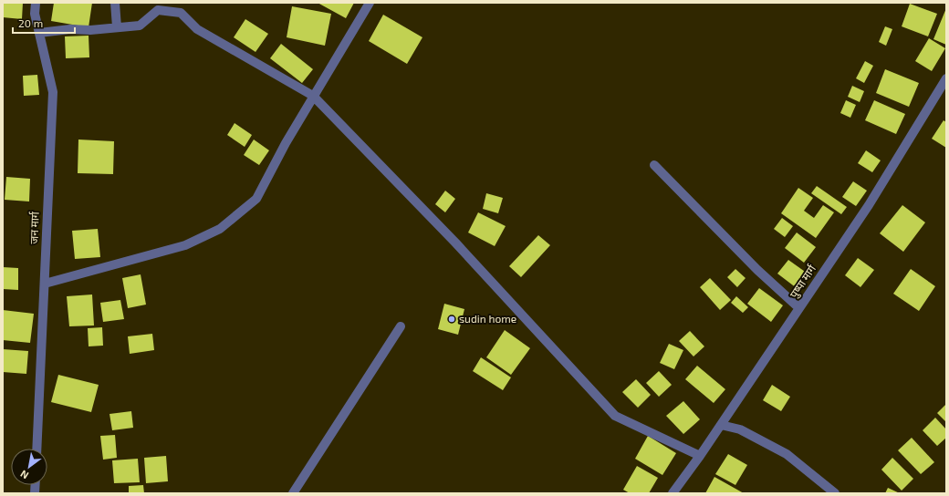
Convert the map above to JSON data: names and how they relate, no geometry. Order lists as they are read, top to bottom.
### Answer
{
  "streets": {
    "street": ["जन मार्ग", "पुष्पा मार्ग"]
  },
  "places": ["sudin home"],
  "scale_bar": "20 m",
  "north": "bottom left"
}
